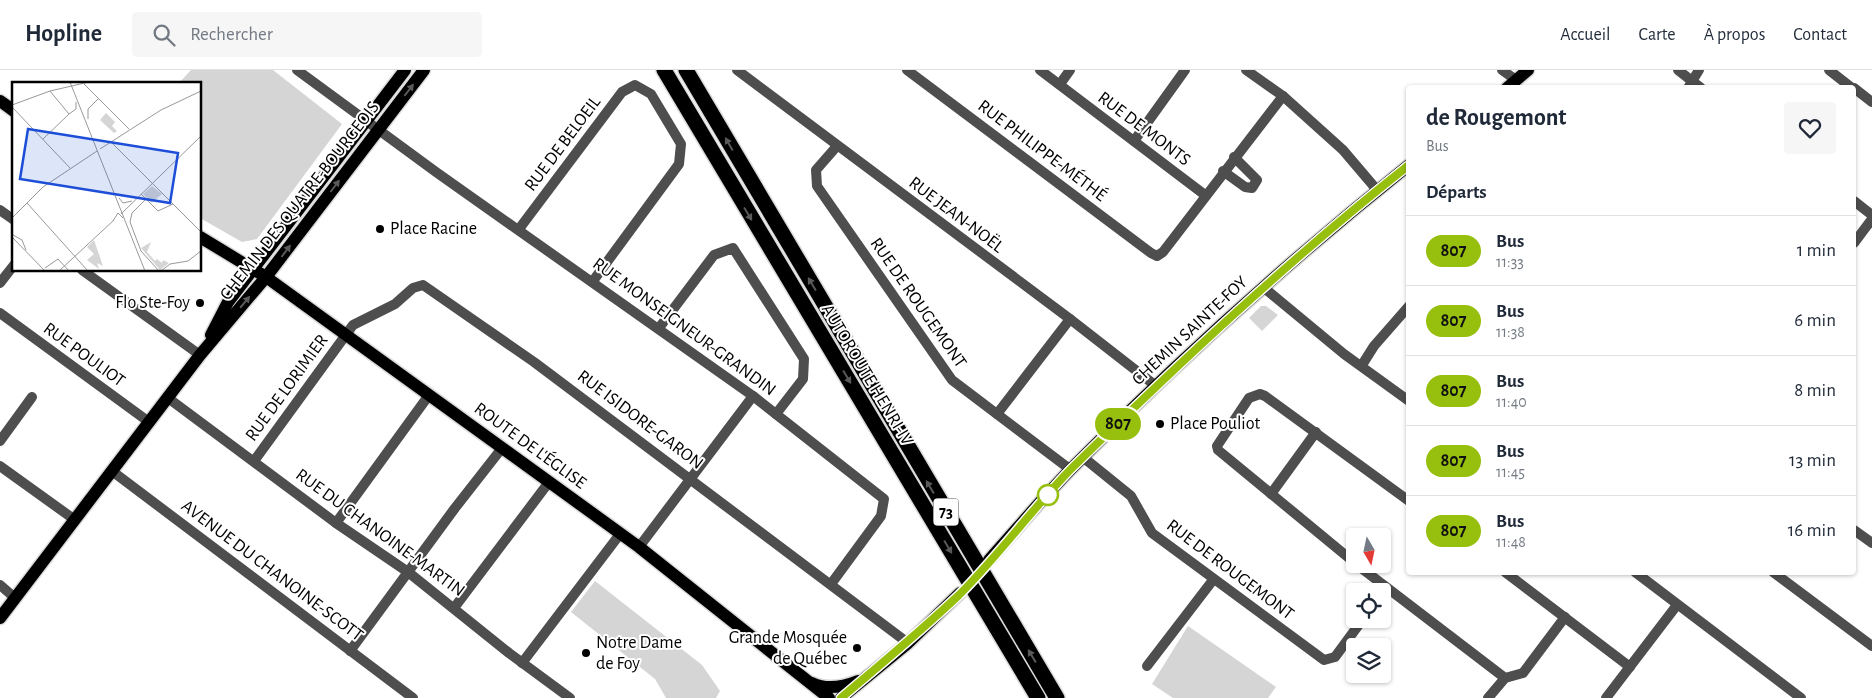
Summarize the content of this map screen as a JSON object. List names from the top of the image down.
{
  "streets": {
    "highway": ["AUTOROUTE HENRI-IV", "73"],
    "main road": ["CHEMIN DES QUATRE-BOURGEOIS", "CHEMIN SAINTE-FOY", "ROUTE DE L'ÉGLISE"],
    "street": [
      "RUE DE MONTS",
      "RUE DE BELOEIL",
      "RUE PHILIPPE-MÉTHÉ",
      "RUE JEAN-NOËL",
      "RUE DE ROUGEMONT",
      "RUE MONSEIGNEUR-GRANDIN",
      "RUE POULIOT",
      "RUE DE LORIMIER",
      "RUE ISIDORE-GARON",
      "RUE DU CHANOINE-MARTIN",
      "AVENUE DU CHANOINE-SCOTT"
    ]
  },
  "crossings": [
    ["RUE DE MONTS", "RUE PHILIPPE-MÉTHÉ"],
    ["RUE DE BELOEIL", "RUE MONSEIGNEUR-GRANDIN"],
    ["CHEMIN DES QUATRE-BOURGEOIS", "RUE MONSEIGNEUR-GRANDIN"],
    ["CHEMIN DES QUATRE-BOURGEOIS", "RUE POULIOT"],
    ["CHEMIN DES QUATRE-BOURGEOIS", "ROUTE DE L'ÉGLISE"],
    ["CHEMIN DES QUATRE-BOURGEOIS", "RUE DU CHANOINE-MARTIN"],
    ["CHEMIN DES QUATRE-BOURGEOIS", "AVENUE DU CHANOINE-SCOTT"],
    ["RUE JEAN-NOËL", "RUE DE ROUGEMONT"],
    ["RUE JEAN-NOËL", "CHEMIN SAINTE-FOY"],
    ["RUE DE ROUGEMONT", "CHEMIN SAINTE-FOY"],
    ["RUE MONSEIGNEUR-GRANDIN", "RUE ISIDORE-GARON"],
    ["RUE DE LORIMIER", "RUE ISIDORE-GARON"],
    ["RUE DE LORIMIER", "ROUTE DE L'ÉGLISE"],
    ["RUE DE LORIMIER", "RUE DU CHANOINE-MARTIN"],
    ["RUE ISIDORE-GARON", "ROUTE DE L'ÉGLISE"]
  ],
  "places": [
    "Place Racine",
    "Flo Ste-Foy",
    "Place Pouliot",
    "Grande Mosquée de Québec",
    "Notre Dame de Foy"
  ],
  "lines": ["bus line 807"],
  "north": "bottom",
  "page": {
    "header": "Hopline",
    "search": "Rechercher",
    "nav": [
      "Accueil",
      "Carte",
      "À propos",
      "Contact"
    ],
    "on_map": "807",
    "heading": [
      ["de Rougemont", "Bus"],
      "Départs"
    ],
    "list": [
      {
        "mark": "807",
        "name": "Bus",
        "note": "11:33",
        "value": "1 min"
      },
      {
        "mark": "807",
        "name": "Bus",
        "note": "11:38",
        "value": "6 min"
      },
      {
        "mark": "807",
        "name": "Bus",
        "note": "11:40",
        "value": "8 min"
      },
      {
        "mark": "807",
        "name": "Bus",
        "note": "11:45",
        "value": "13 min"
      },
      {
        "mark": "807",
        "name": "Bus",
        "note": "11:48",
        "value": "16 min"
      }
    ]
  }
}
